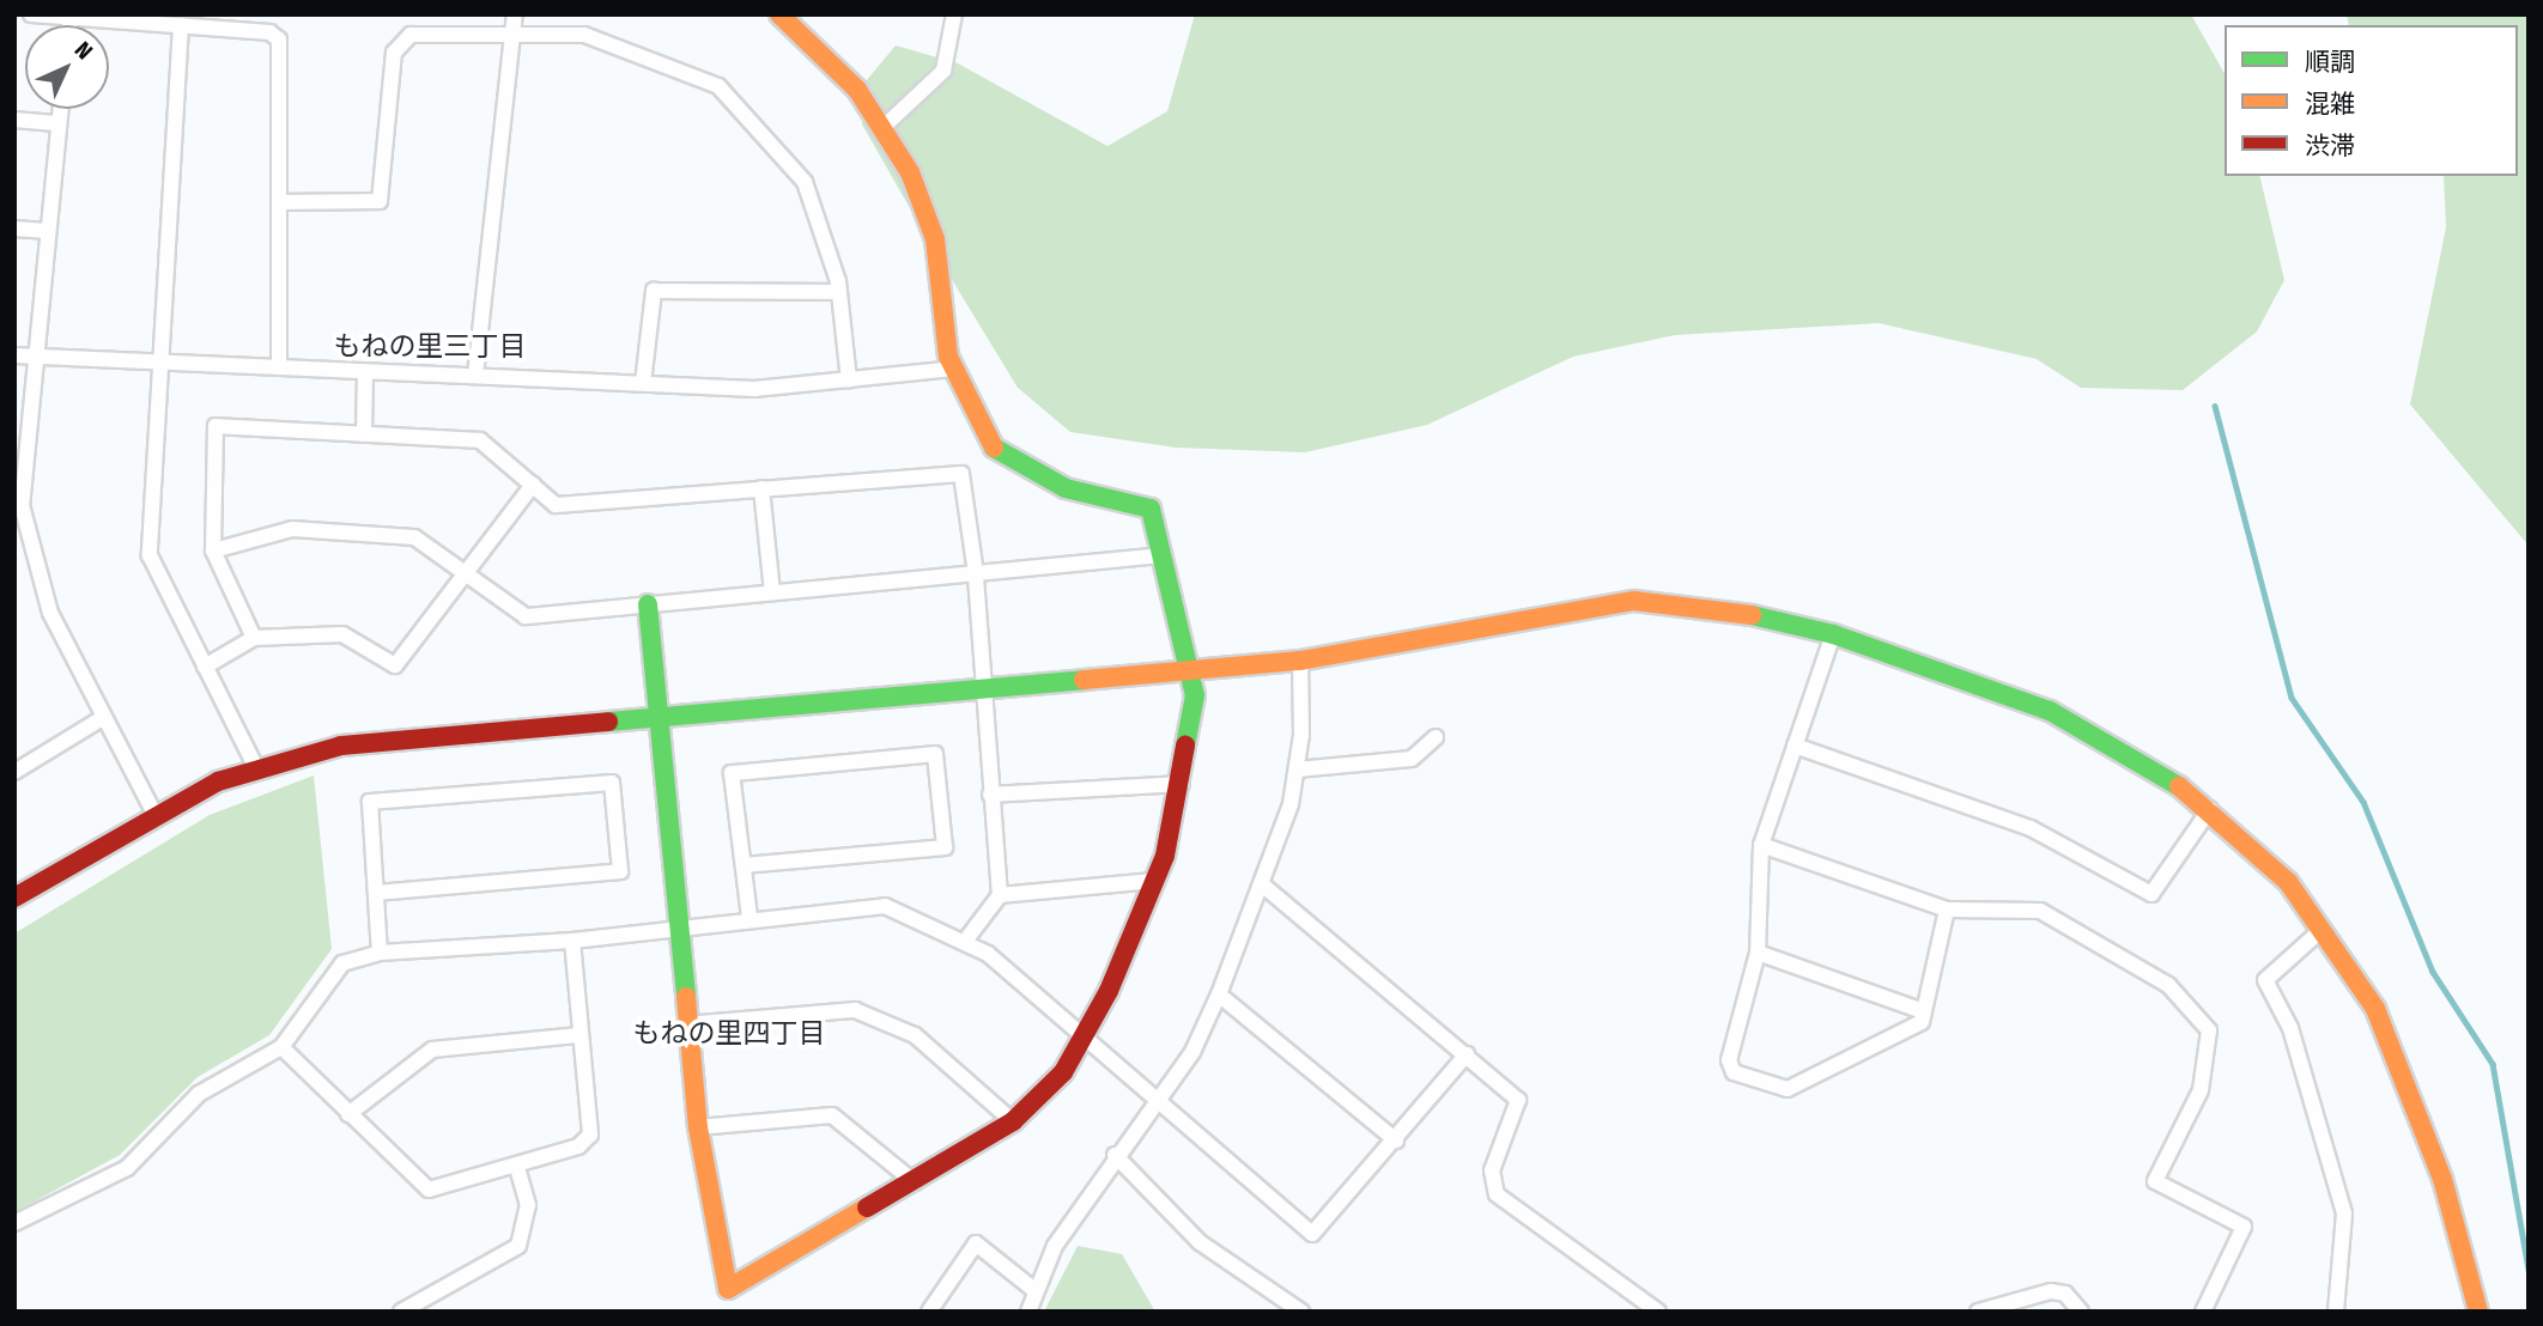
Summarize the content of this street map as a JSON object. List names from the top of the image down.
{
  "districts": ["もねの里三丁目", "もねの里四丁目"],
  "legend": ["順調", "混雑", "渋滞"],
  "north": "top right"
}
